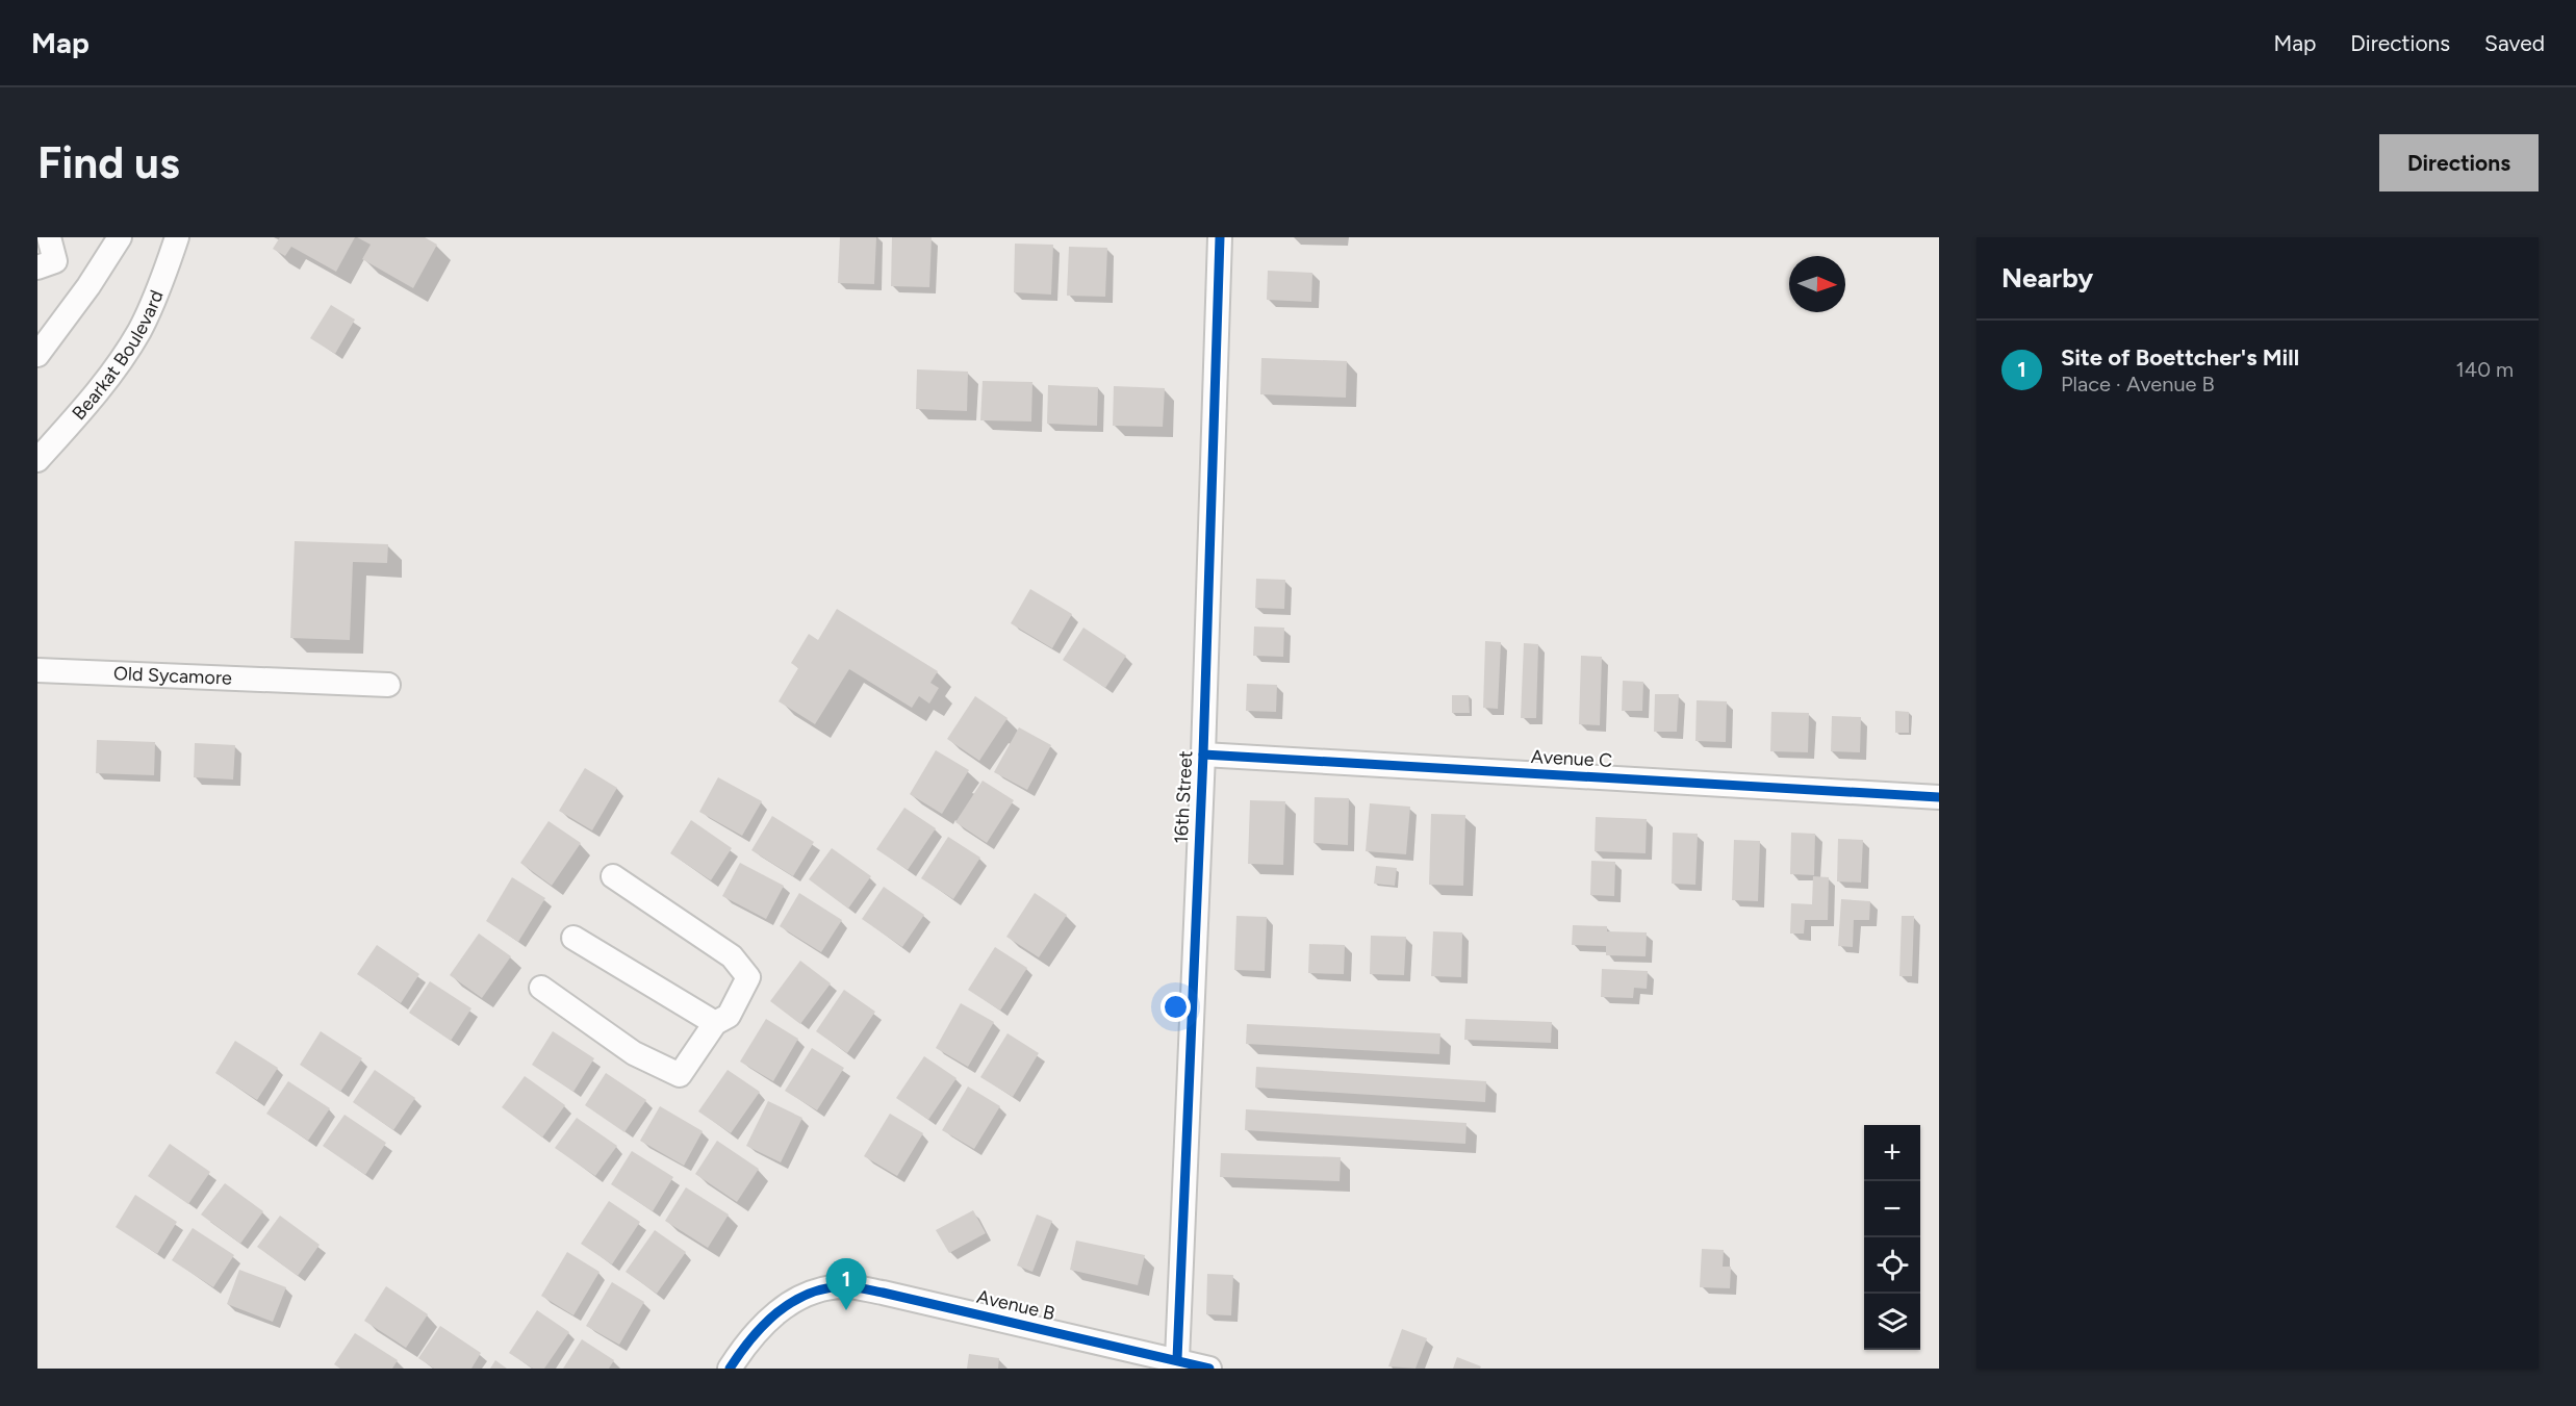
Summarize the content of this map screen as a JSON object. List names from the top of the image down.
{
  "streets": {
    "street": [
      "Bearkat Boulevard",
      "Old Sycamore",
      "Avenue C",
      "16th Street",
      "Avenue B"
    ]
  },
  "crossings": [
    ["Avenue C", "16th Street"],
    ["16th Street", "Avenue B"]
  ],
  "north": "right",
  "page": {
    "header": "Map",
    "nav": ["Map", "Directions", "Saved"],
    "buttons": "Directions",
    "title": "Find us",
    "heading": "Nearby",
    "list": [
      {
        "mark": "1",
        "name": "Site of Boettcher's Mill",
        "note": "Place · Avenue B",
        "value": "140 m"
      }
    ],
    "map_buttons": ["+", "−"],
    "pins": "1"
  }
}
